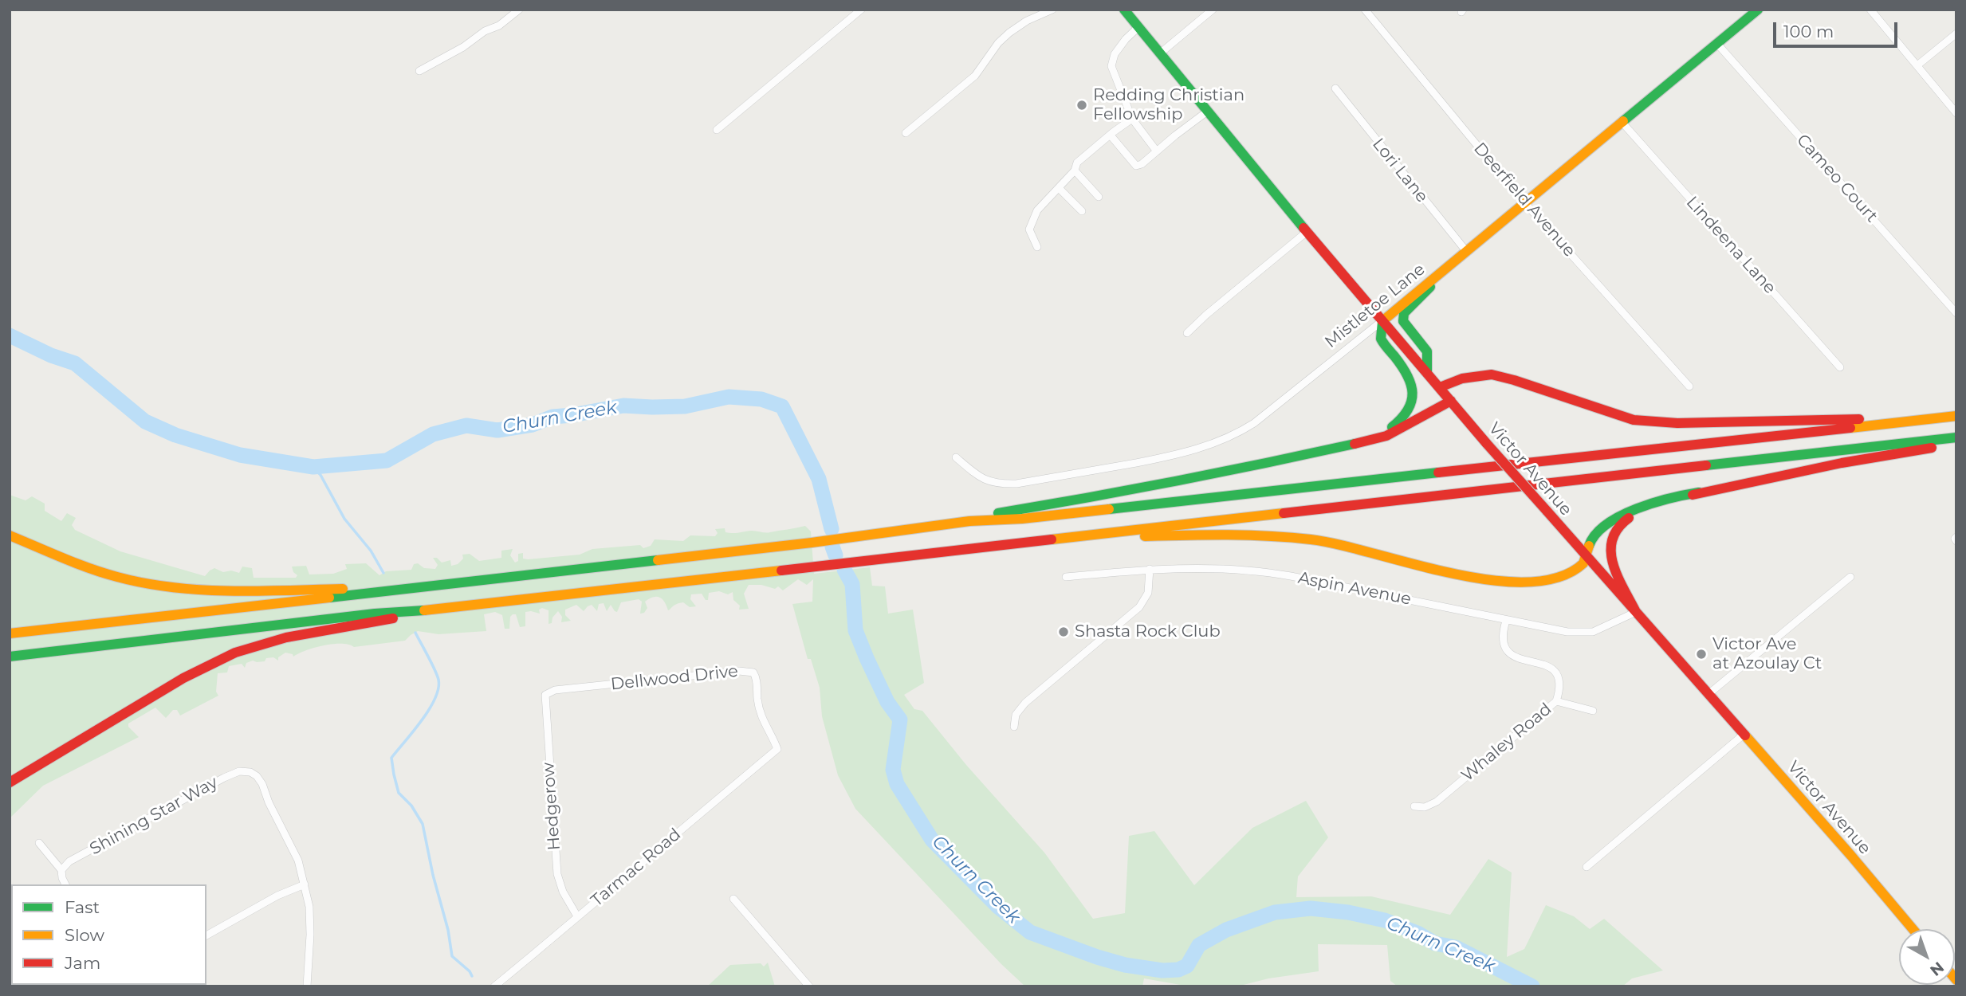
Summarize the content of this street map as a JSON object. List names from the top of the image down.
{
  "streets": {
    "main road": ["Mistletoe Lane", "Victor Avenue"],
    "street": [
      "Lori Lane",
      "Cameo Court",
      "Deerfield Avenue",
      "Lindeena Lane",
      "Aspin Avenue",
      "Dellwood Drive",
      "Whaley Road",
      "Hedgerow",
      "Shining Star Way",
      "Tarmac Road"
    ]
  },
  "crossings": [
    ["Lori Lane", "Mistletoe Lane"],
    ["Cameo Court", "Mistletoe Lane"],
    ["Deerfield Avenue", "Mistletoe Lane"],
    ["Lindeena Lane", "Mistletoe Lane"],
    ["Mistletoe Lane", "Victor Avenue"],
    ["Victor Avenue", "Aspin Avenue"],
    ["Aspin Avenue", "Whaley Road"],
    ["Dellwood Drive", "Hedgerow"],
    ["Dellwood Drive", "Tarmac Road"],
    ["Hedgerow", "Tarmac Road"]
  ],
  "water": ["Churn Creek"],
  "places": ["Redding Christian Fellowship", "Shasta Rock Club", "Victor Ave at Azoulay Ct"],
  "legend": ["Fast", "Slow", "Jam"],
  "scale_bar": "100 m",
  "north": "bottom right"
}
